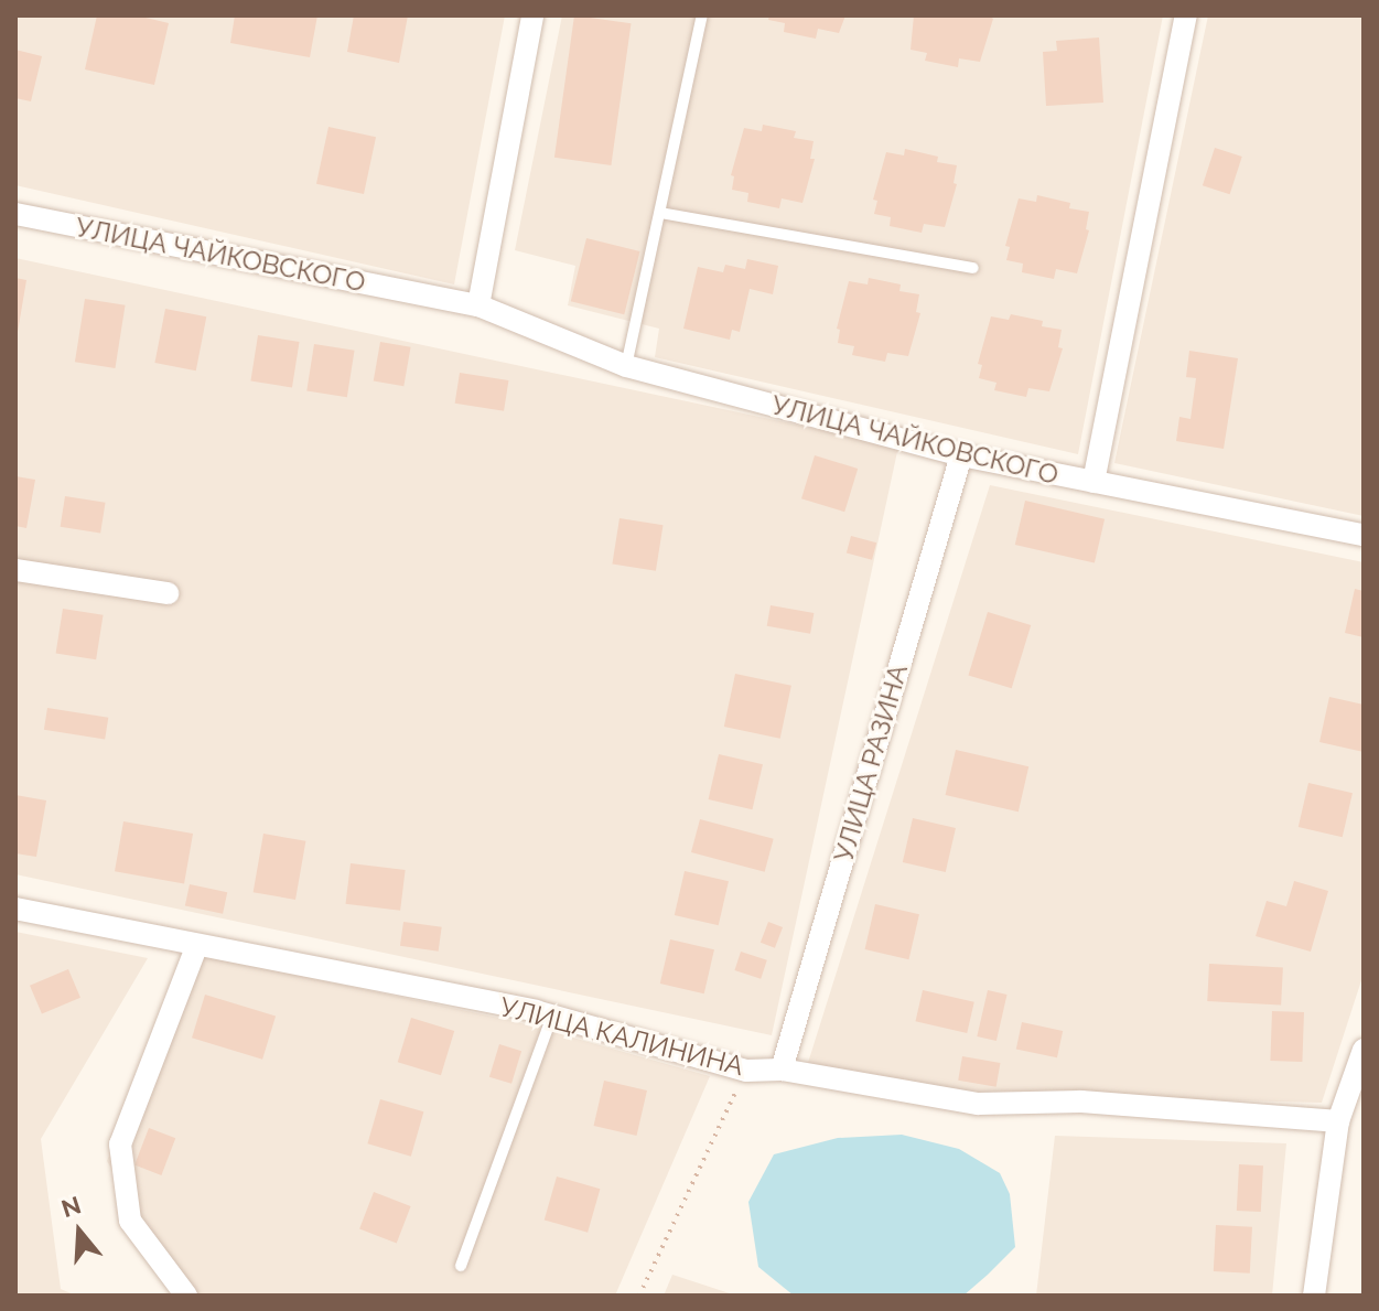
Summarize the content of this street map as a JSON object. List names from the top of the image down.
{
  "streets": {
    "street": ["УЛИЦА ЧАЙКОВСКОГО", "УЛИЦА РАЗИНА", "УЛИЦА КАЛИНИНА"]
  },
  "crossings": [
    ["УЛИЦА ЧАЙКОВСКОГО", "УЛИЦА РАЗИНА"],
    ["УЛИЦА РАЗИНА", "УЛИЦА КАЛИНИНА"]
  ],
  "north": "top"
}
